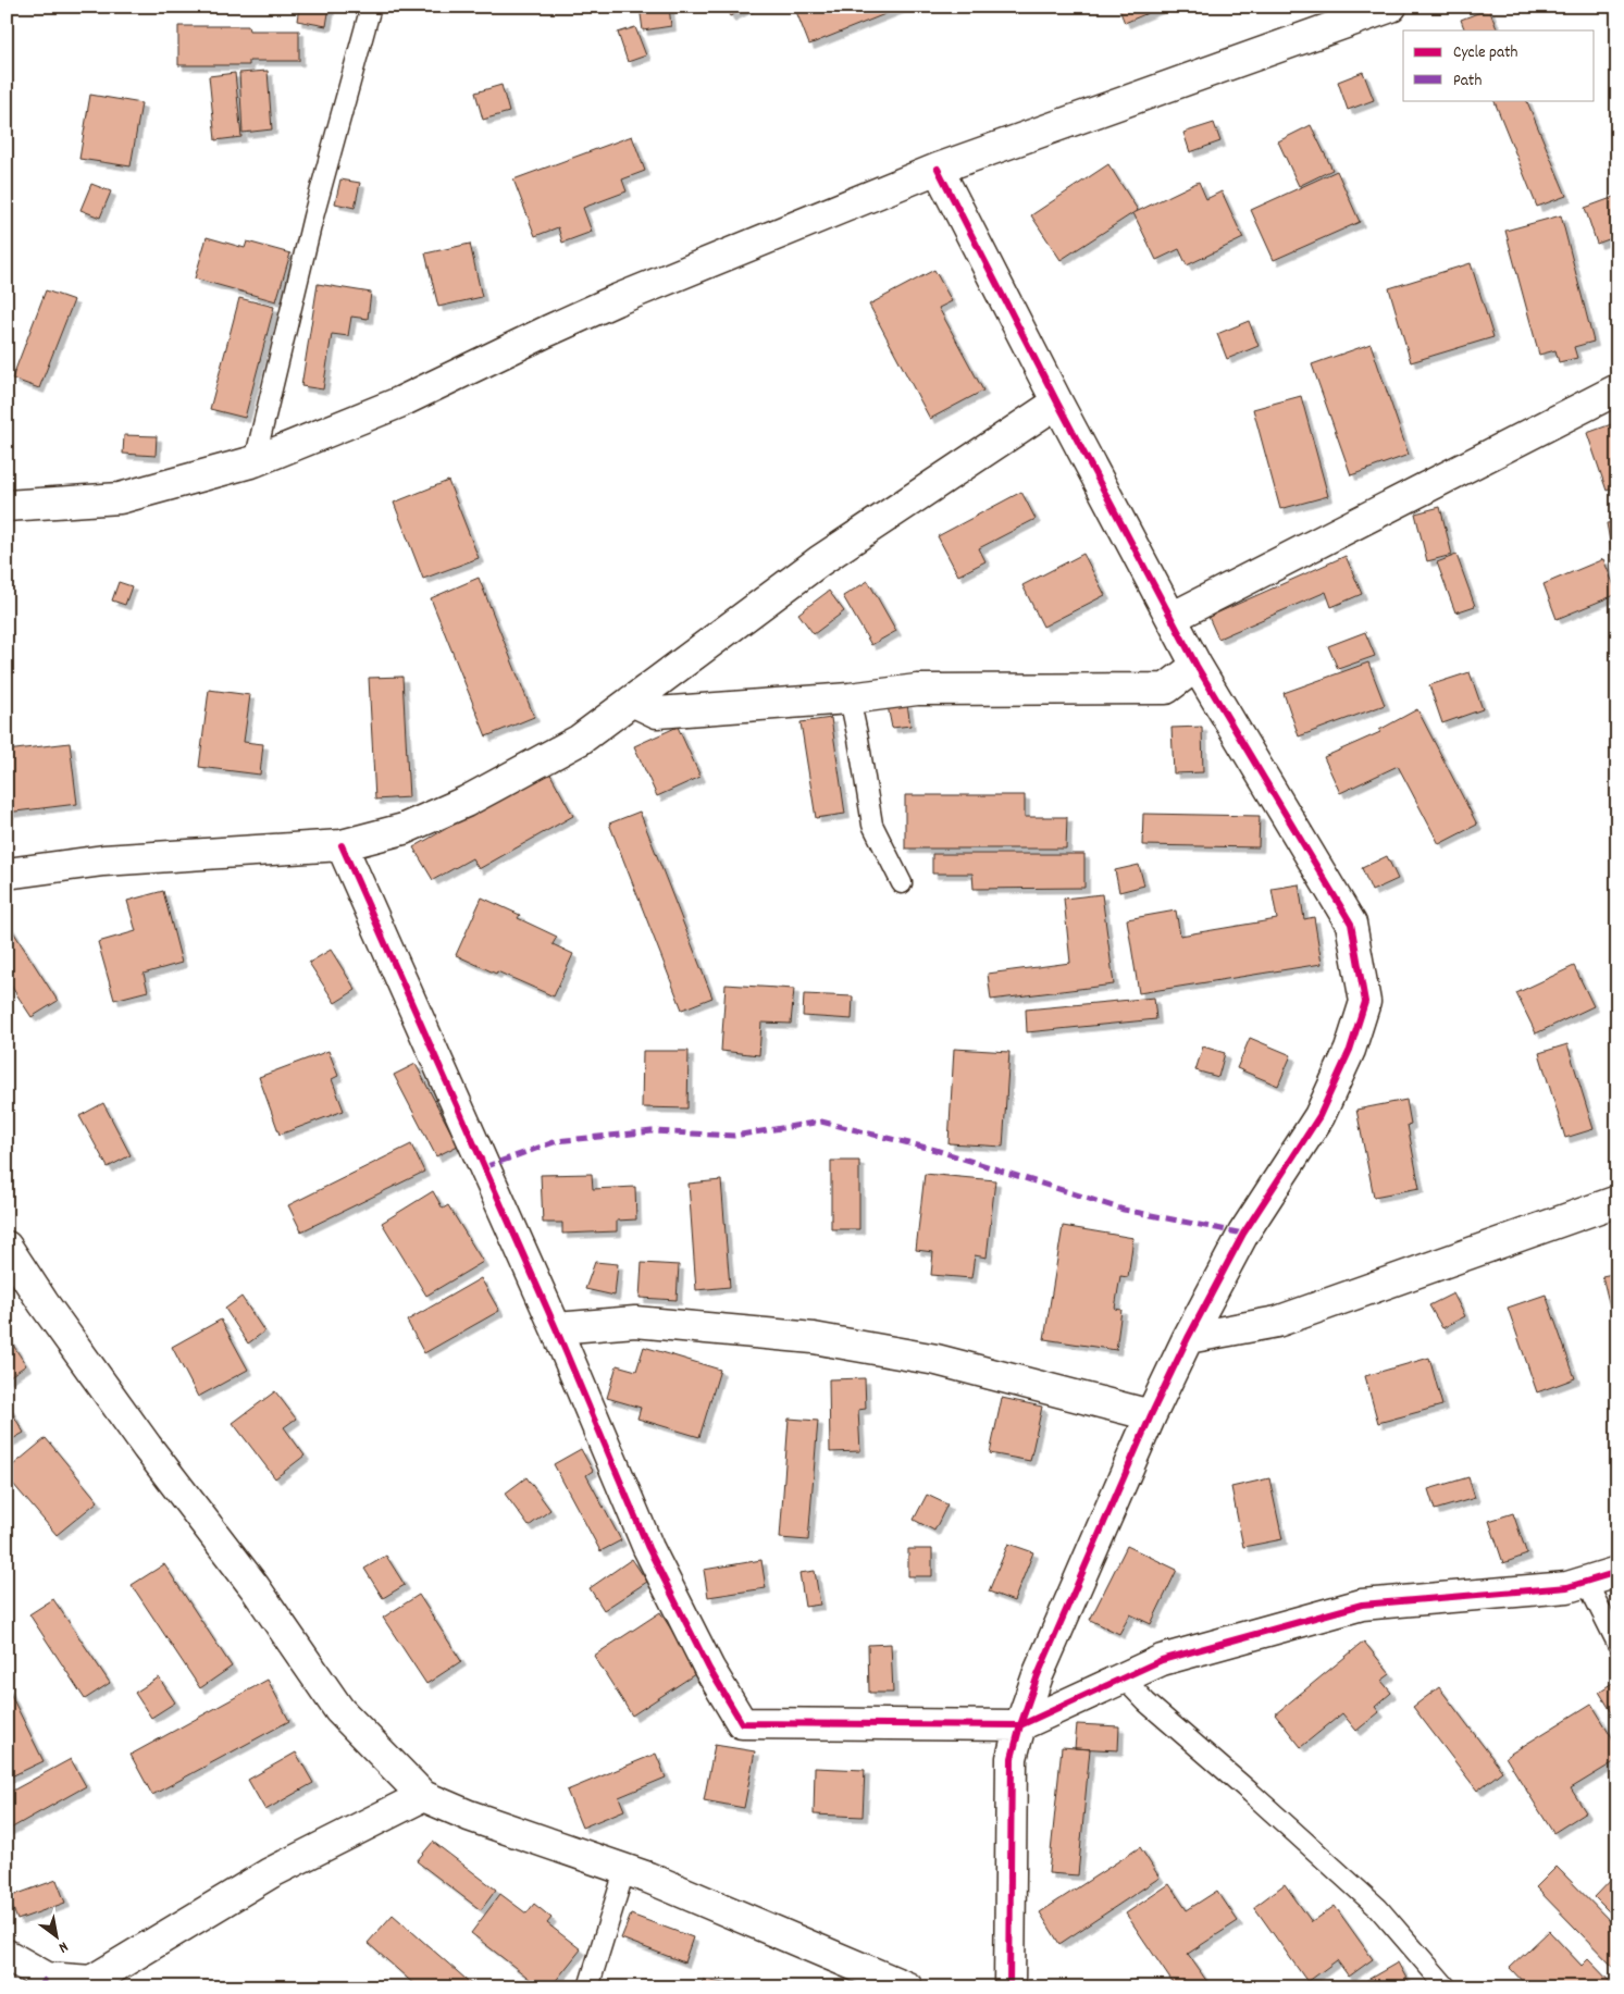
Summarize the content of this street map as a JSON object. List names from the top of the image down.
{
  "legend": ["Cycle path", "Path"],
  "north": "bottom right"
}
